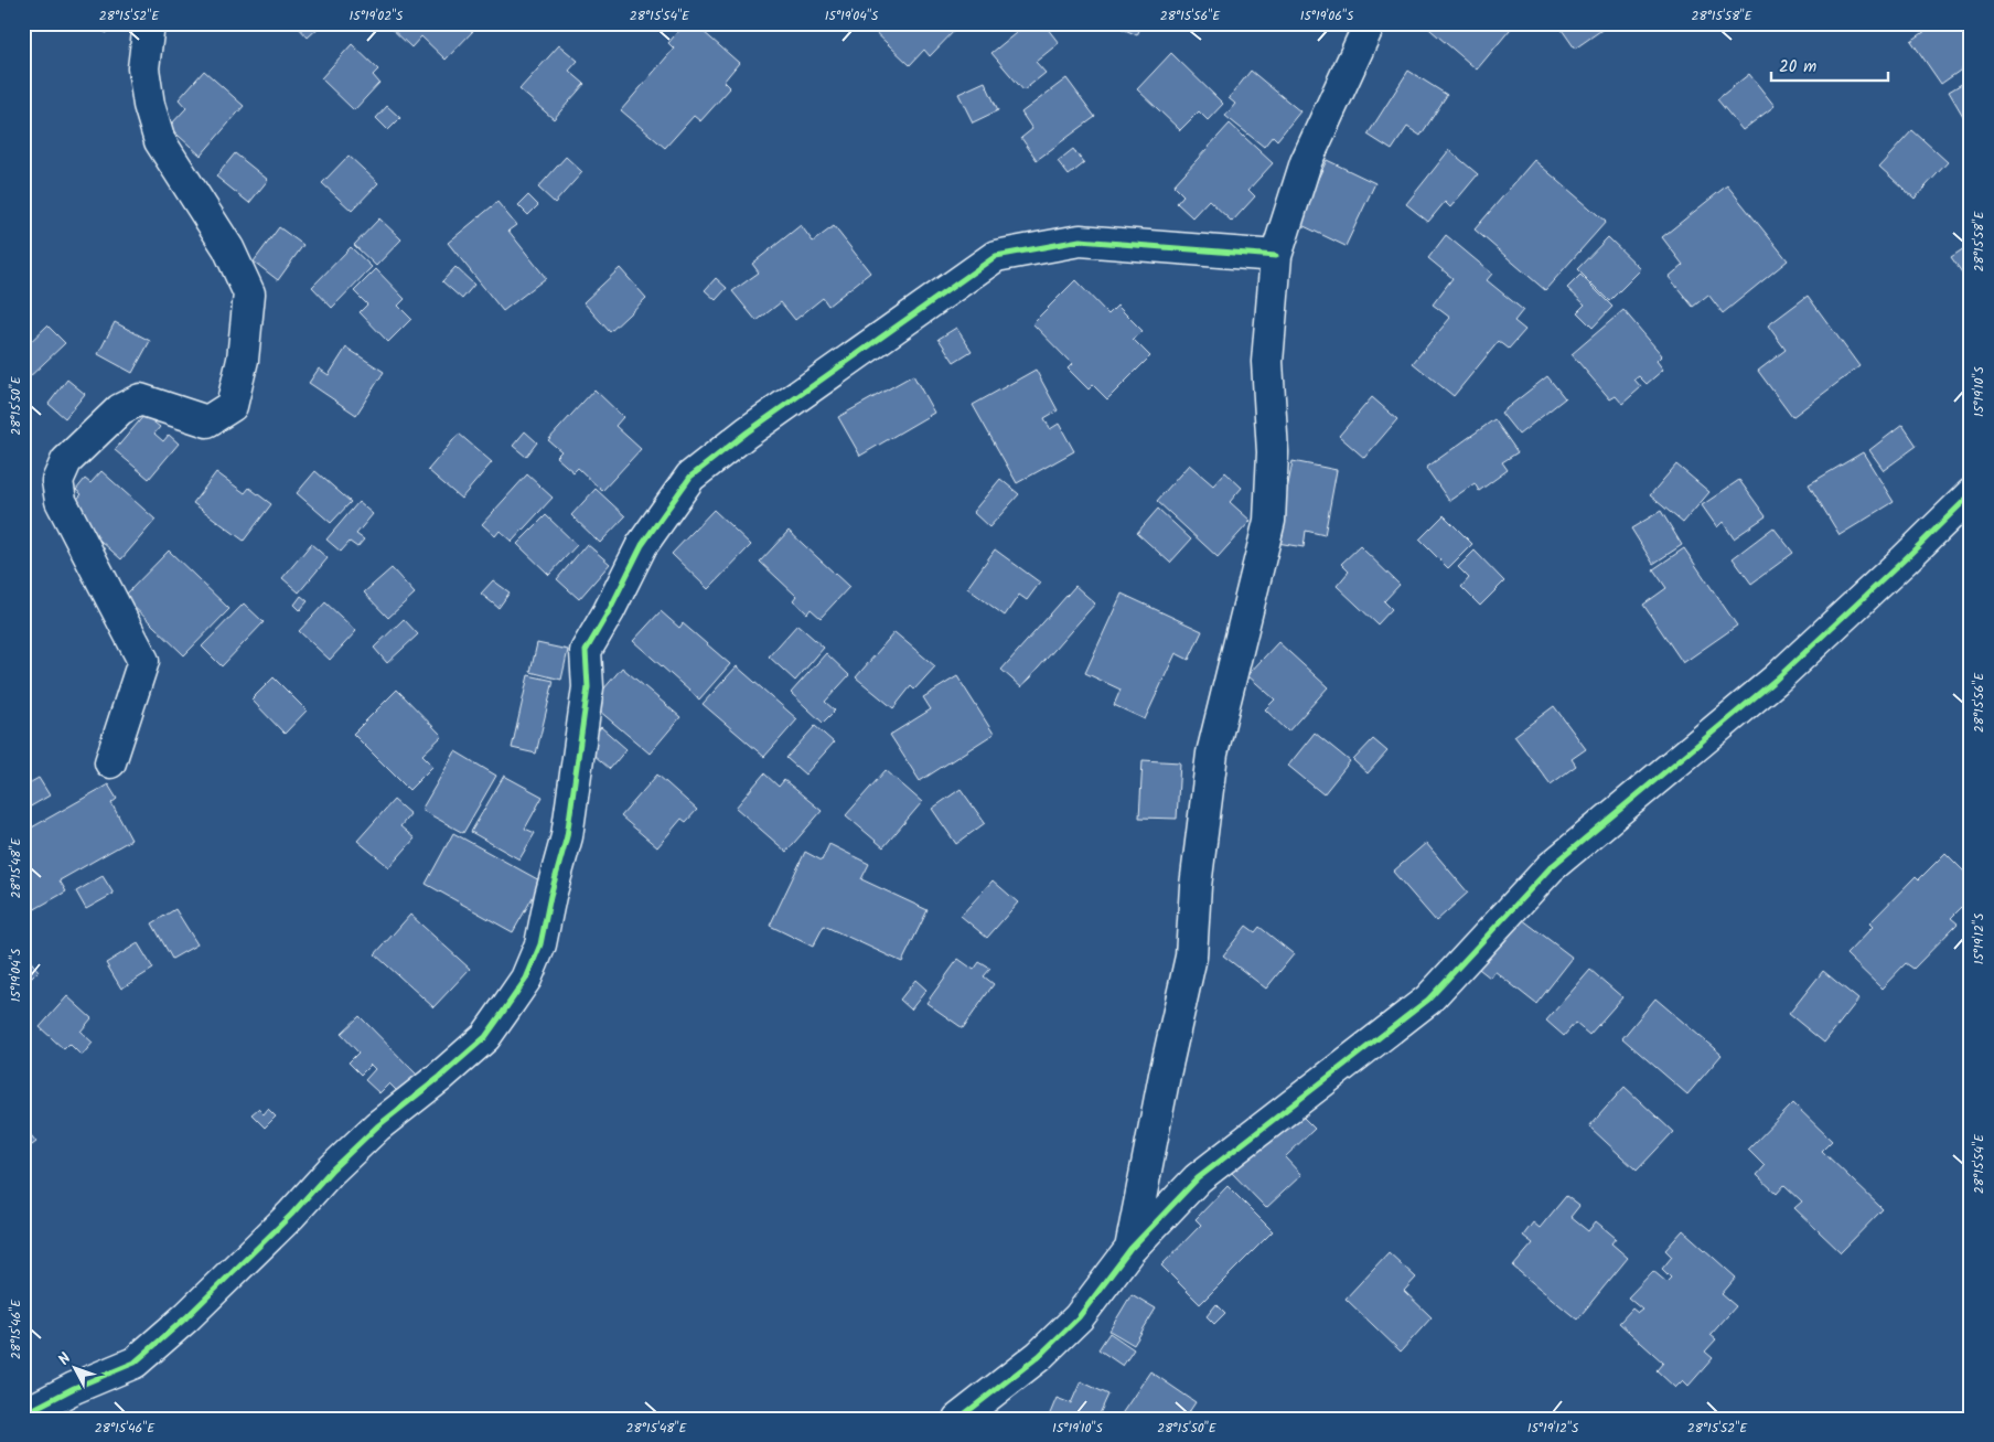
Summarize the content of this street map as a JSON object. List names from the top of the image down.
{
  "scale_bar": "20 m",
  "north": "top left",
  "coordinates": [
    "28°15'52\"E",
    "15°19'02\"S",
    "28°15'54\"E",
    "15°19'04\"S",
    "28°15'56\"E",
    "15°19'06\"S",
    "28°15'58\"E",
    "15°19'10\"S",
    "28°15'50\"E",
    "28°15'48\"E",
    "15°19'12\"S",
    "28°15'46\"E"
  ]
}
